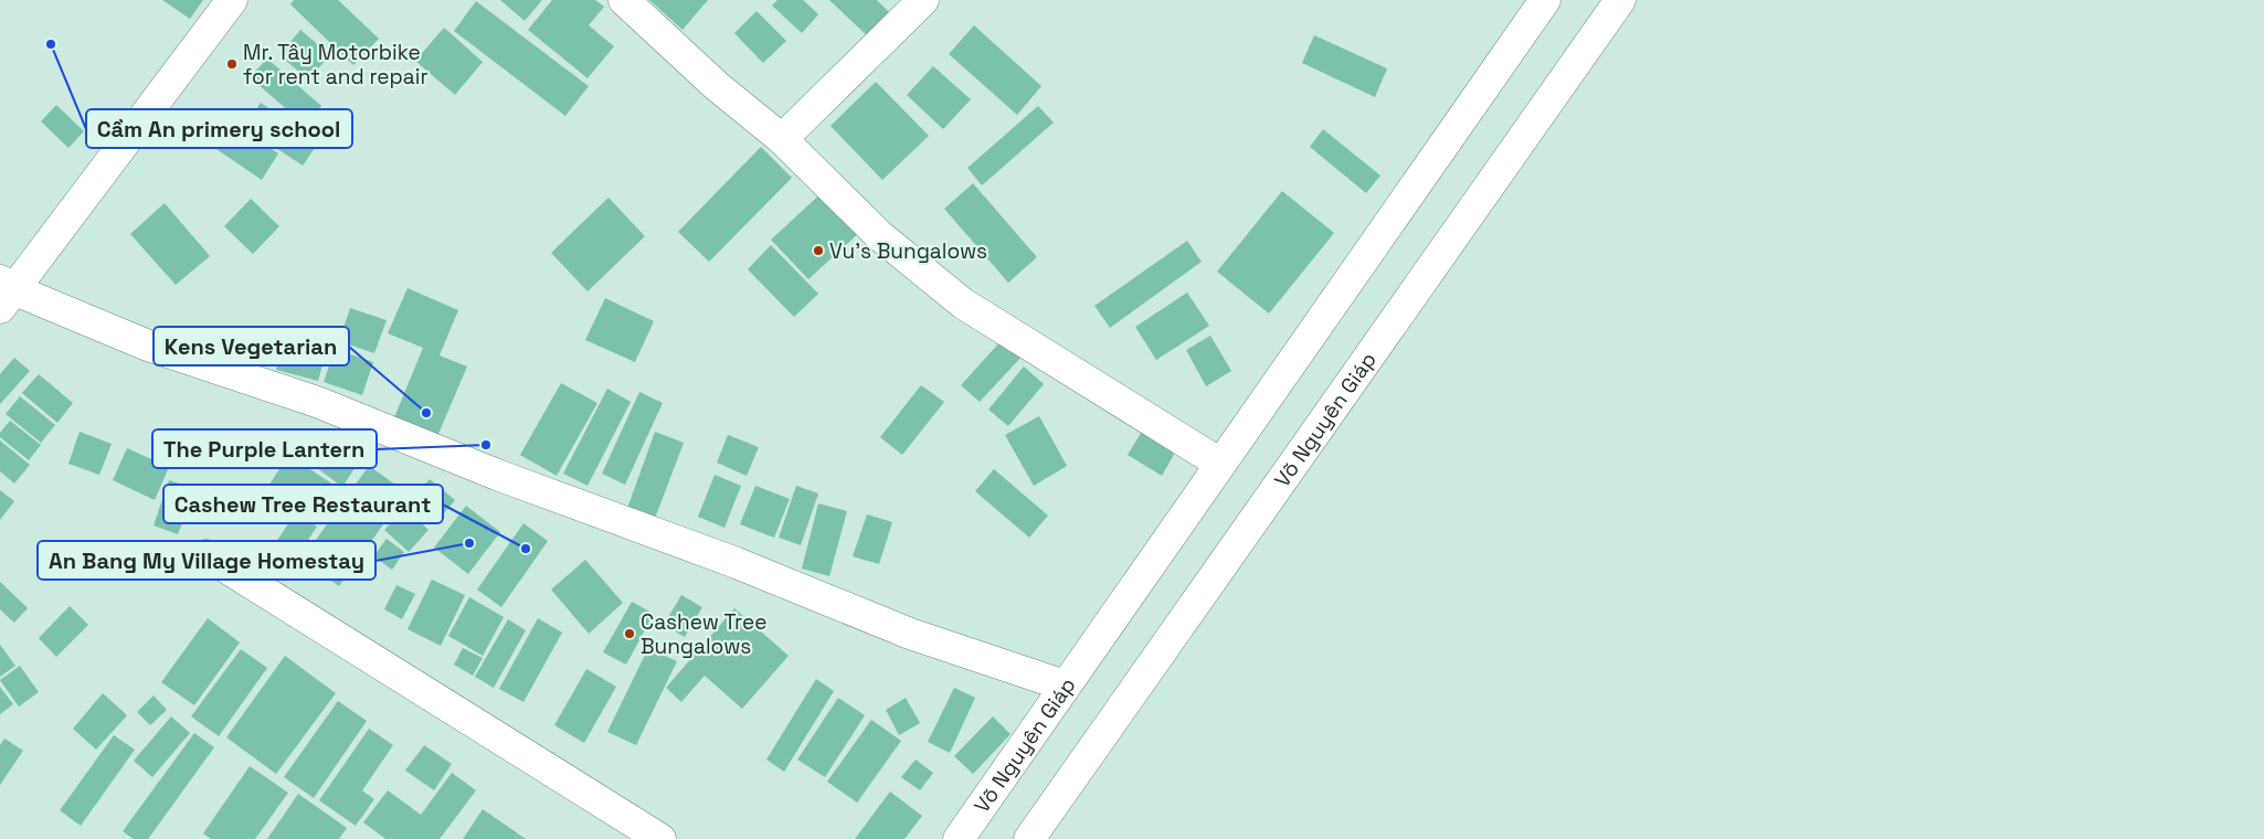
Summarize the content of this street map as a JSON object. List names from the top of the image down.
{
  "streets": {
    "street": ["Võ Nguyên Giáp"]
  },
  "places": [
    "Cầm An primery school",
    "Mr. Tây Motorbike for rent and repair",
    "Vu's Bungalows",
    "Kens Vegetarian",
    "The Purple Lantern",
    "An Bang My Village Homestay",
    "Cashew Tree Restaurant",
    "Cashew Tree Bungalows"
  ]
}
